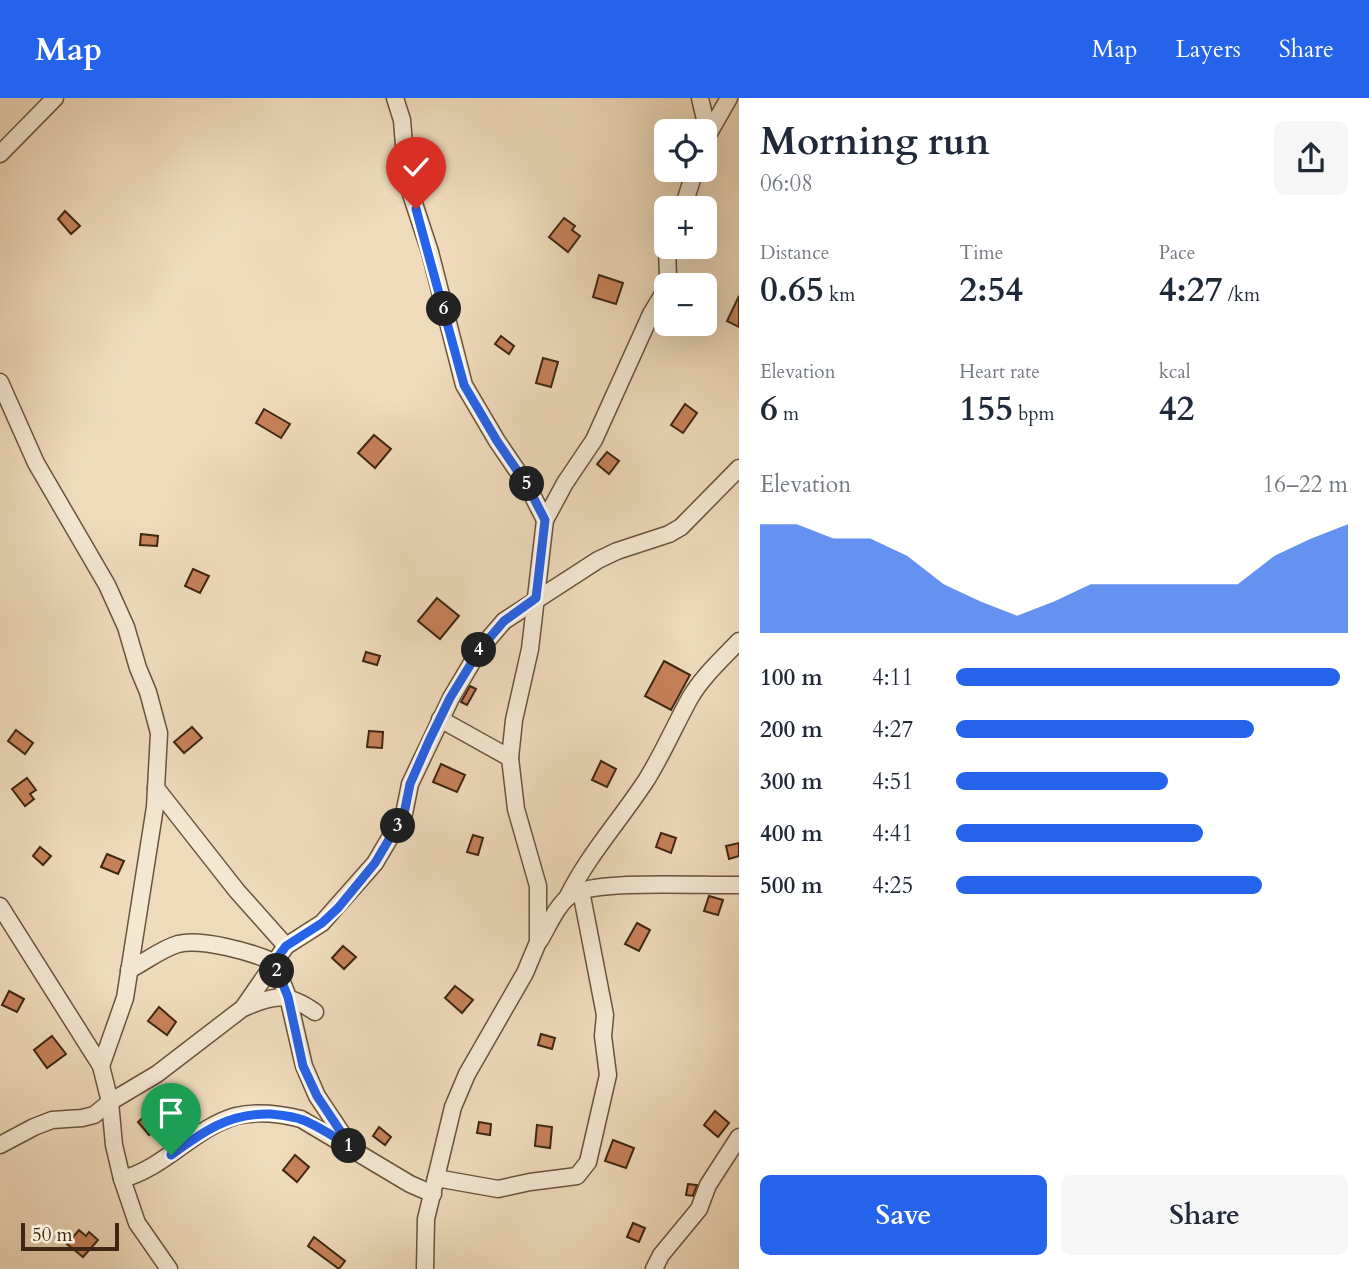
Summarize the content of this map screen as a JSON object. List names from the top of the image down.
{
  "scale_bar": "50 m",
  "page": {
    "header": "Map",
    "nav": ["Map", "Layers", "Share"],
    "heading": ["Morning run", "06:08"],
    "map_buttons": ["+", "−"],
    "stats": [
      ["Distance", "0.65 km"],
      ["Time", "2:54"],
      ["Pace", "4:27 /km"],
      ["Elevation", "6 m"],
      ["Heart rate", "155 bpm"],
      ["kcal", "42"]
    ],
    "pins": [
      "6",
      "5",
      "4",
      "3",
      "2",
      "1"
    ],
    "chart": ["Elevation", "16–22 m"],
    "list": [
      {
        "name": "100 m",
        "note": "4:11"
      },
      {
        "name": "200 m",
        "note": "4:27"
      },
      {
        "name": "300 m",
        "note": "4:51"
      },
      {
        "name": "400 m",
        "note": "4:41"
      },
      {
        "name": "500 m",
        "note": "4:25"
      }
    ],
    "buttons": ["Save", "Share"],
    "scale": "50 m"
  }
}
